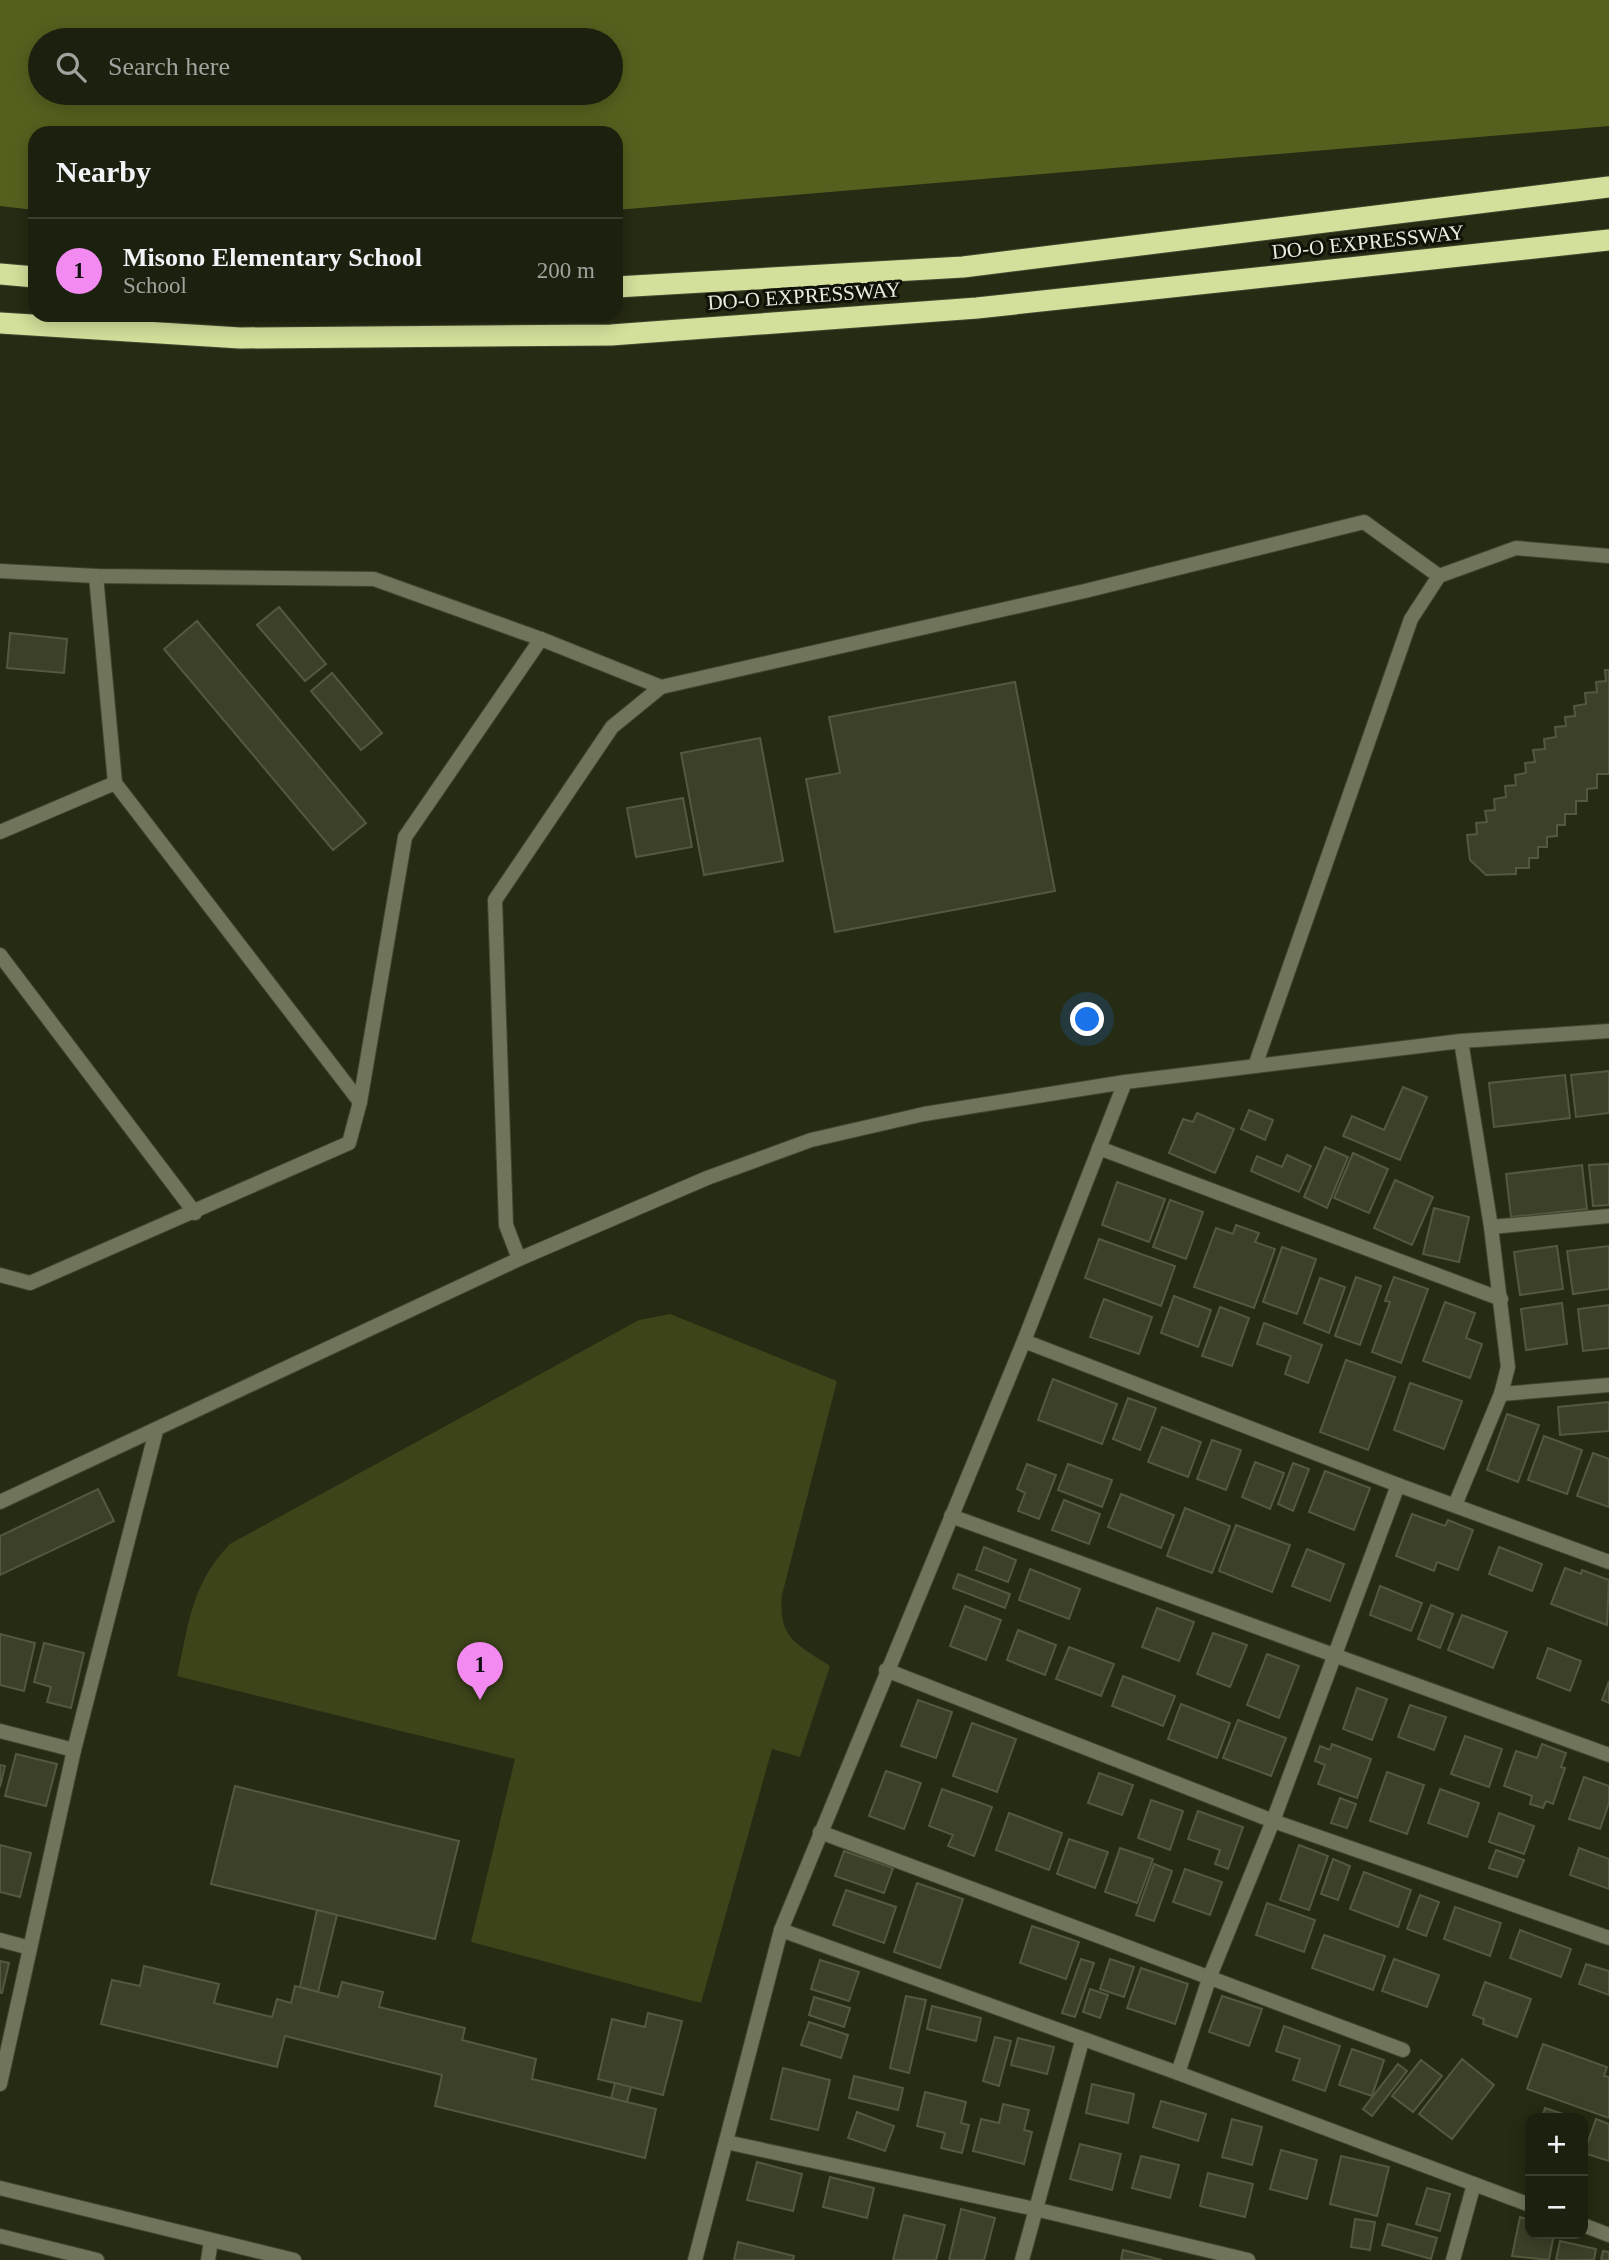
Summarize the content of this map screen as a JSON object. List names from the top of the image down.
{
  "streets": {
    "highway": ["DO-O EXPRESSWAY"]
  },
  "page": {
    "search": "Search here",
    "heading": "Nearby",
    "list": [
      {
        "mark": "1",
        "name": "Misono Elementary School",
        "note": "School",
        "value": "200 m"
      }
    ],
    "pins": "1",
    "map_buttons": ["+", "−"]
  }
}
